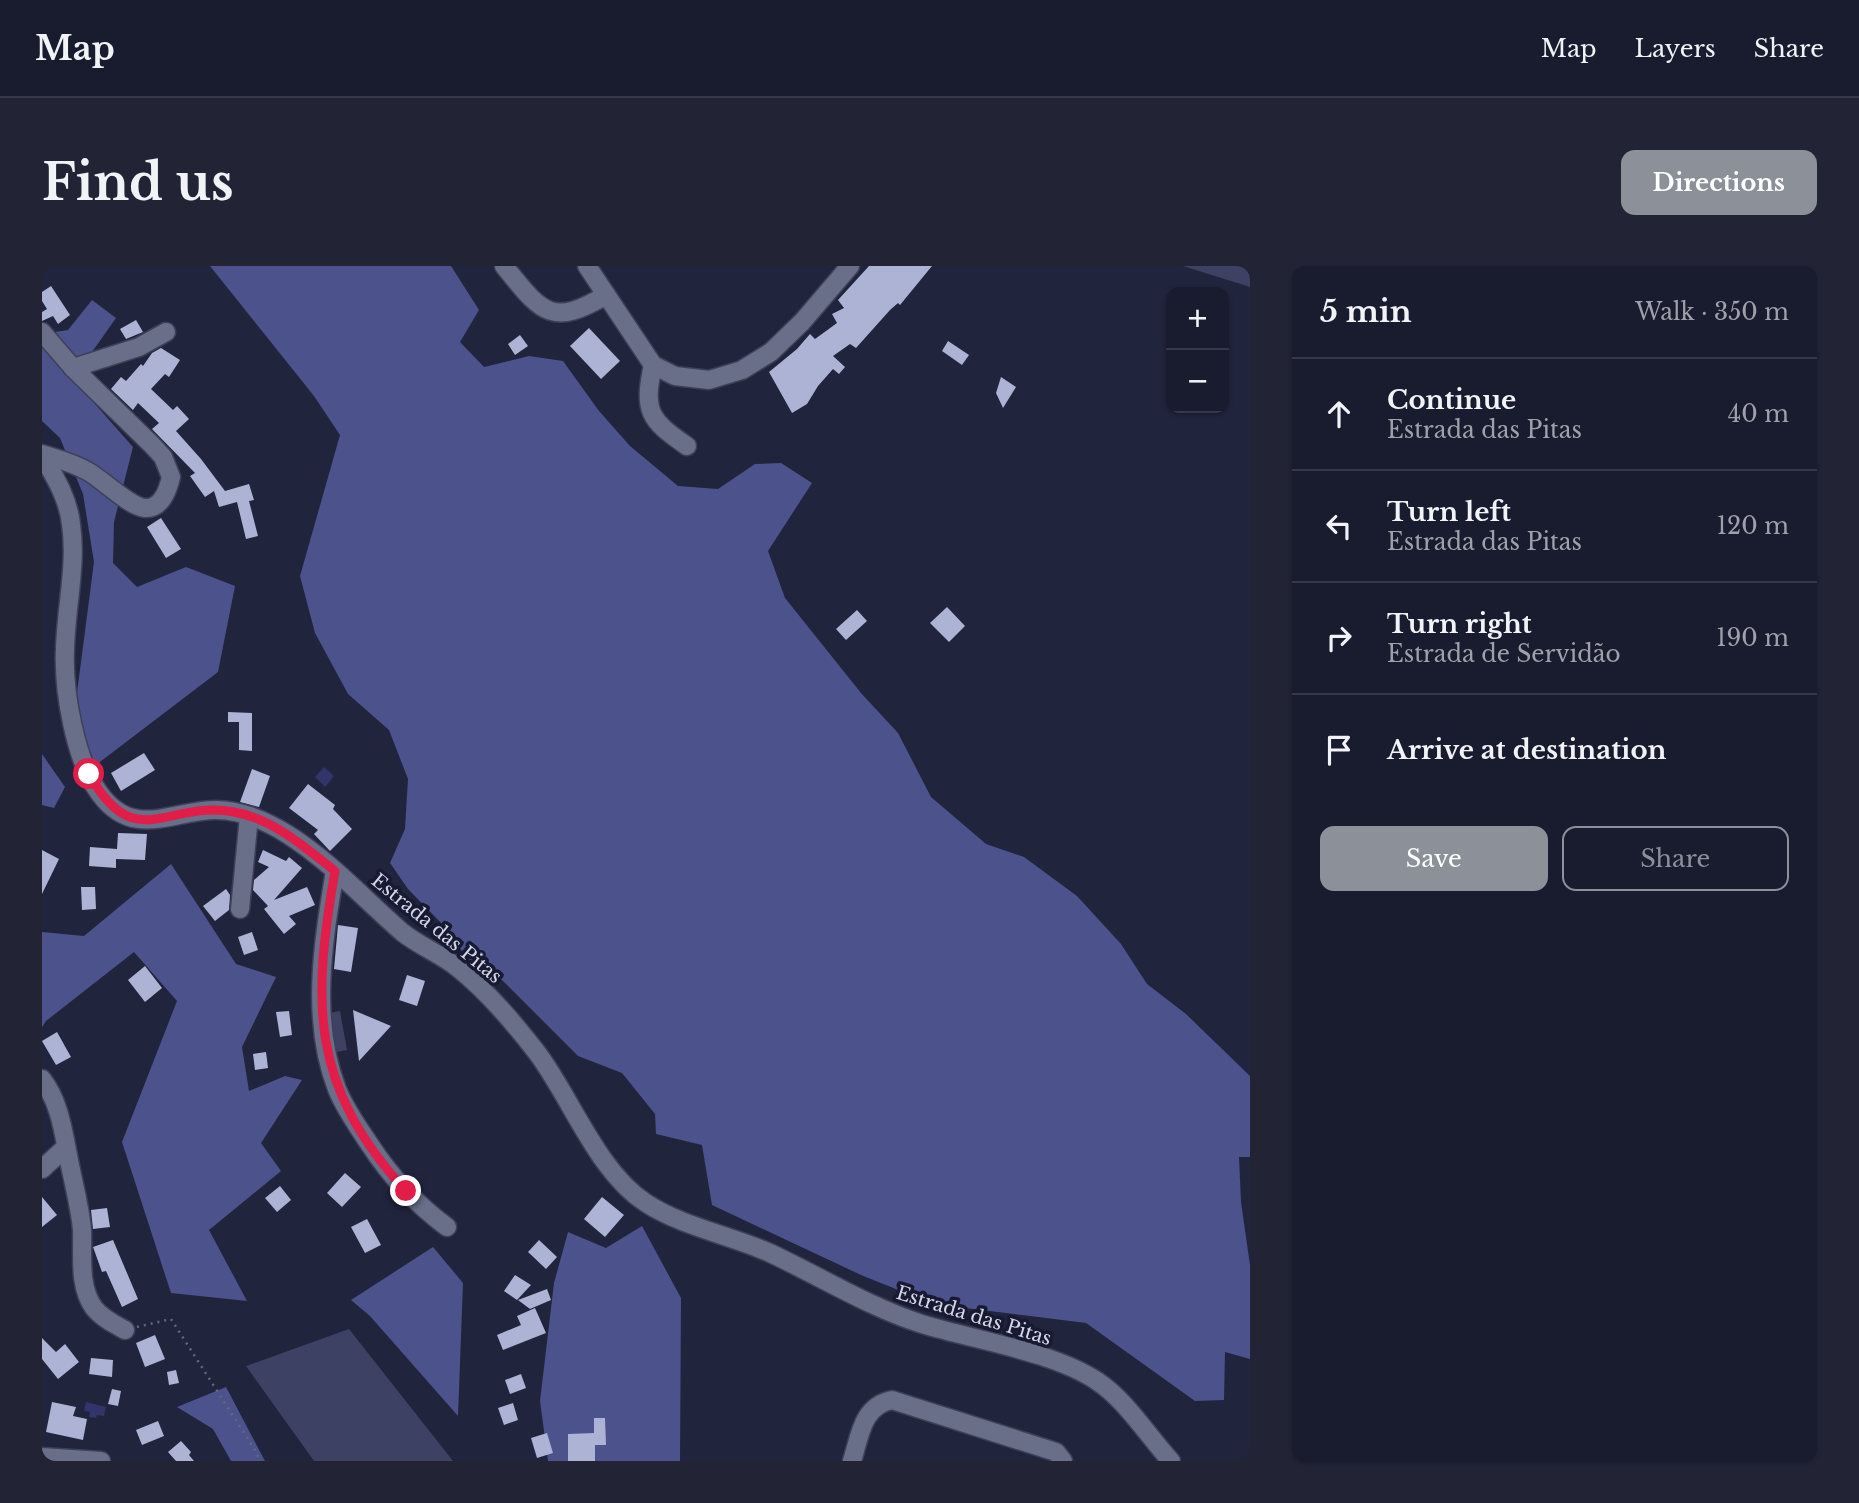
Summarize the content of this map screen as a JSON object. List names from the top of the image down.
{
  "streets": {
    "street": ["Estrada das Pitas"]
  },
  "page": {
    "header": "Map",
    "nav": ["Map", "Layers", "Share"],
    "buttons": [
      "Directions",
      ["Save", "Share"]
    ],
    "title": "Find us",
    "heading": ["5 min", "Walk · 350 m"],
    "map_buttons": ["+", "−"],
    "list": [
      ["Continue", "Estrada das Pitas", "40 m"],
      ["Turn left", "Estrada das Pitas", "120 m"],
      ["Turn right", "Estrada de Servidão", "190 m"],
      "Arrive at destination"
    ]
  }
}
